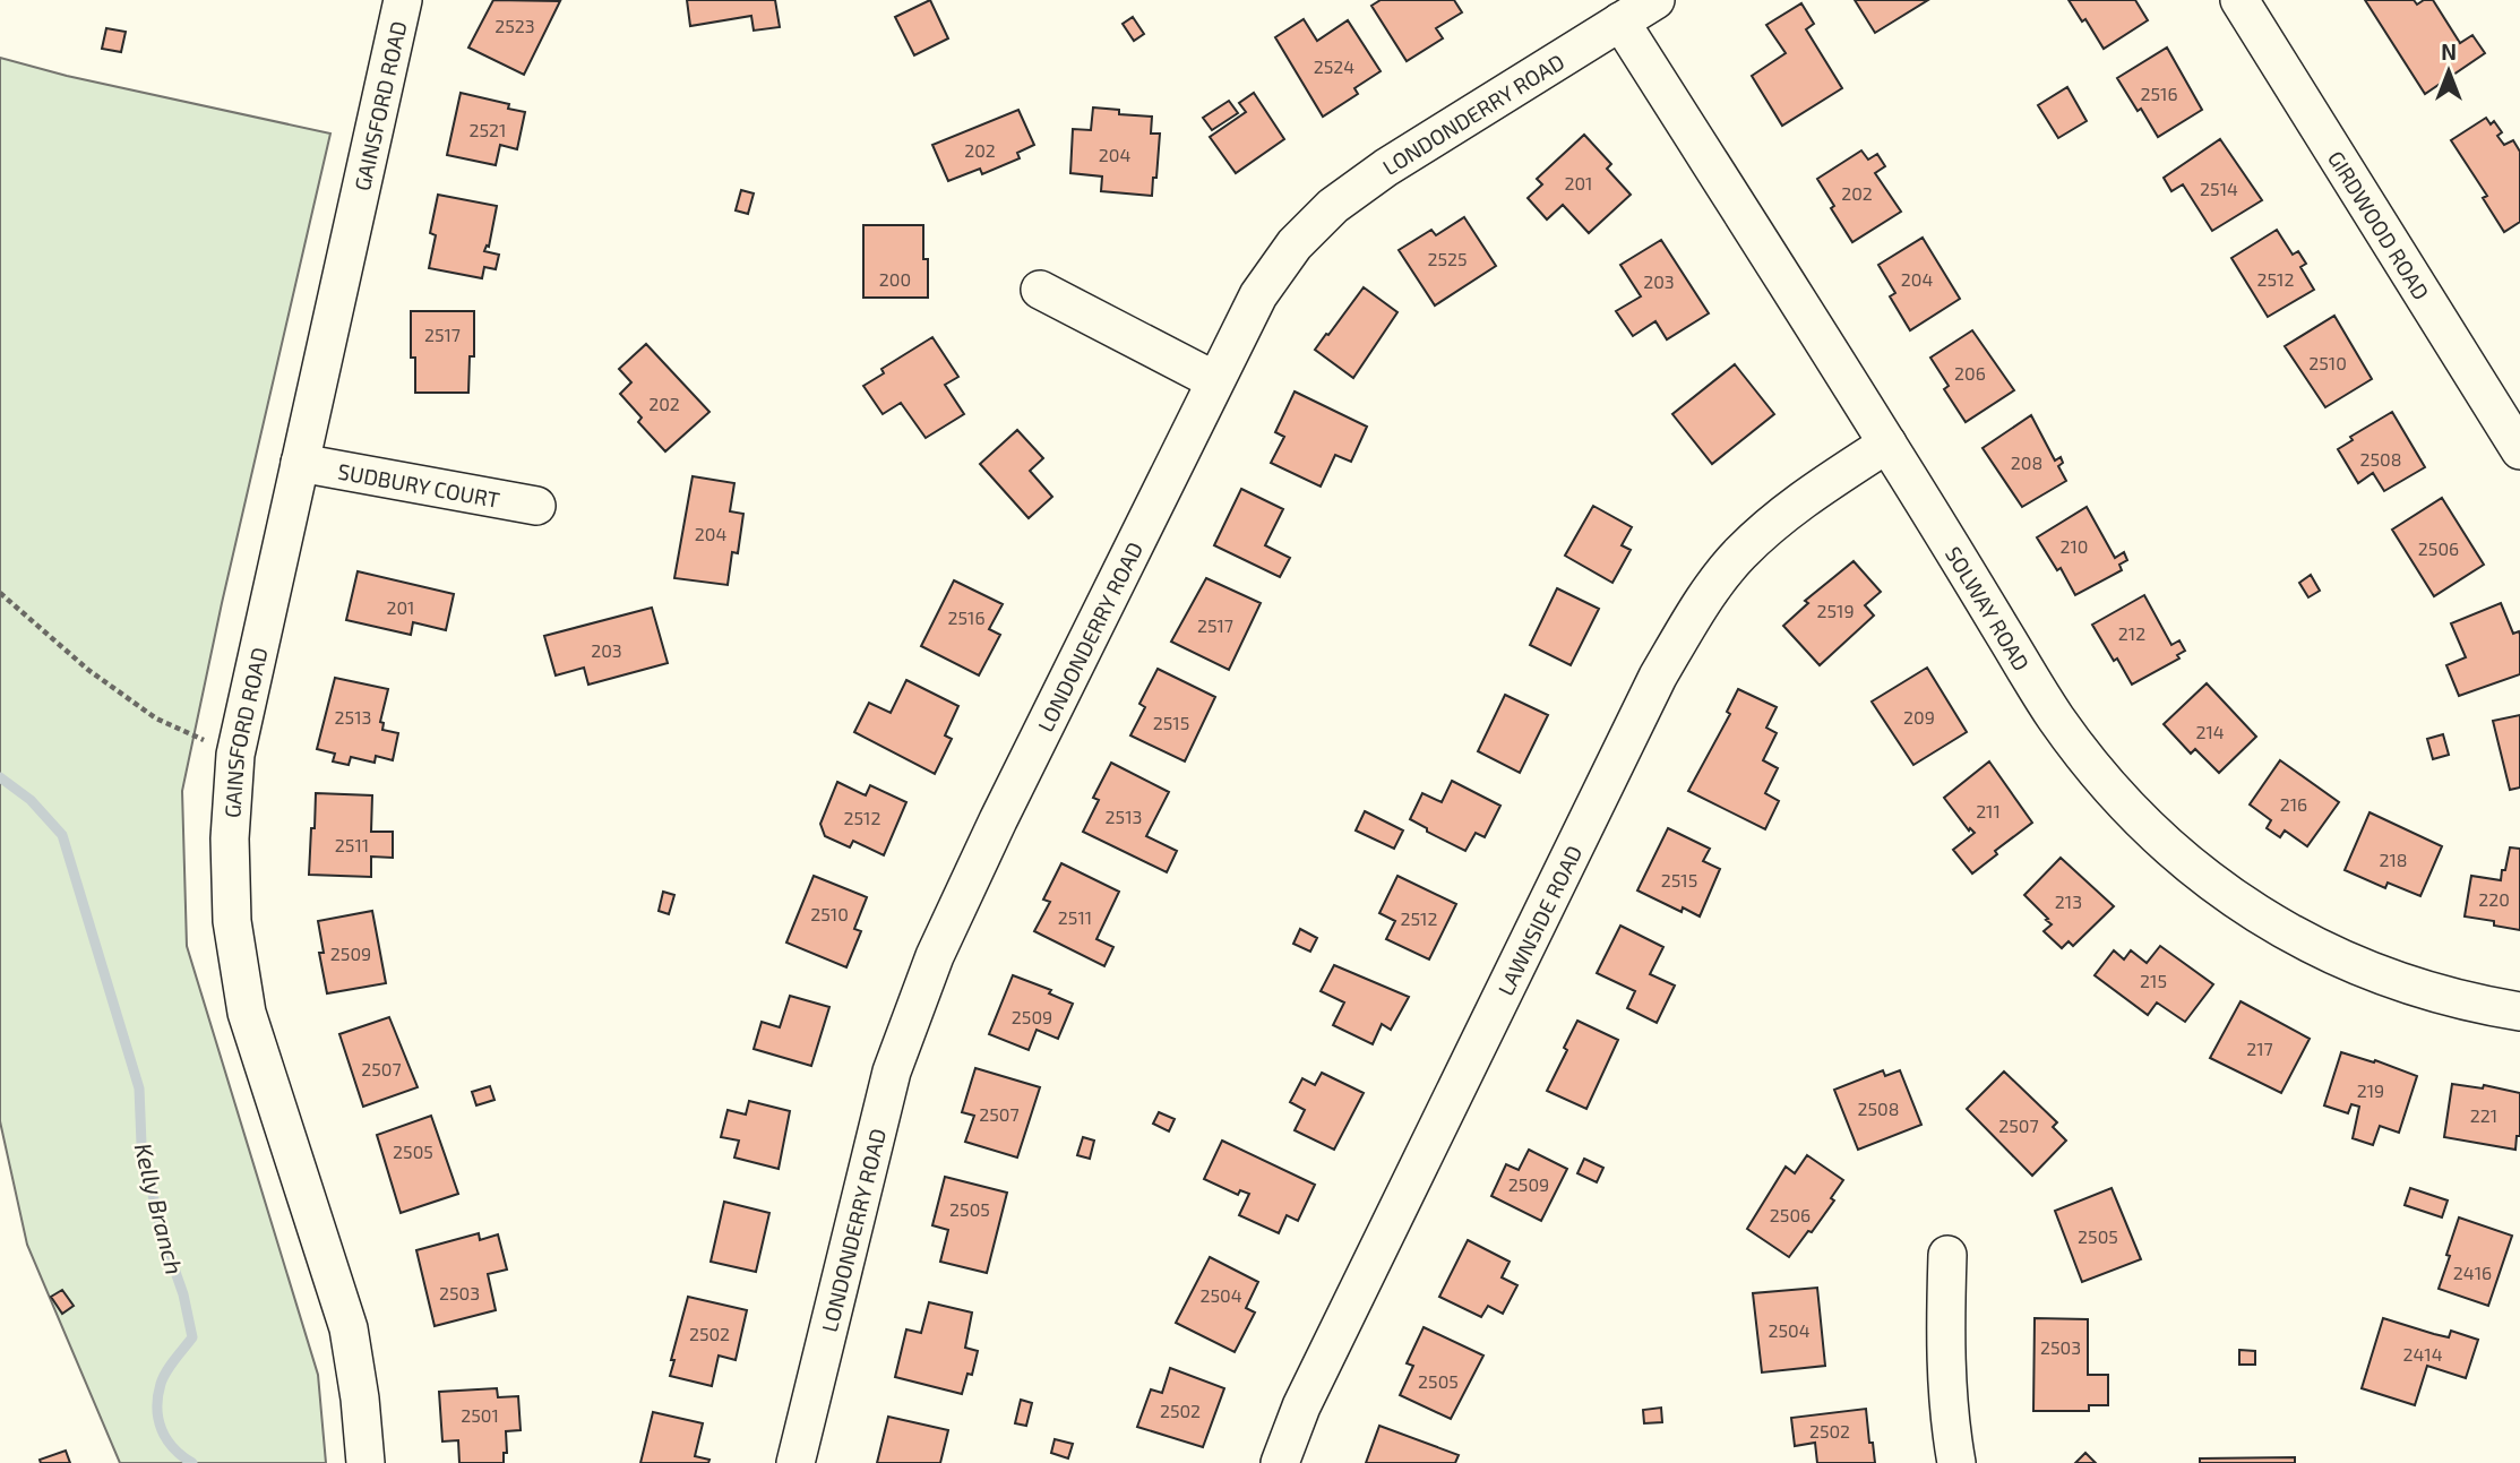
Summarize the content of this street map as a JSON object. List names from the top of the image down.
{
  "streets": {
    "street": [
      "GAINSFORD ROAD",
      "LONDONDERRY ROAD",
      "GIRDWOOD ROAD",
      "SUDBURY COURT",
      "SOLWAY ROAD",
      "LAWNSIDE ROAD"
    ]
  },
  "crossings": [
    ["GAINSFORD ROAD", "SUDBURY COURT"],
    ["LONDONDERRY ROAD", "SOLWAY ROAD"],
    ["SOLWAY ROAD", "LAWNSIDE ROAD"]
  ],
  "water": ["Kelly Branch"],
  "house_numbers": [
    "2523",
    "2524",
    "2516",
    "2521",
    "202",
    "204",
    "201",
    "2514",
    "202",
    "2525",
    "200",
    "204",
    "2512",
    "203",
    "2517",
    "2510",
    "206",
    "202",
    "2508",
    "208",
    "204",
    "210",
    "2506",
    "201",
    "2519",
    "2516",
    "2517",
    "212",
    "203",
    "2513",
    "209",
    "2515",
    "214",
    "216",
    "211",
    "2513",
    "2512",
    "2511",
    "218",
    "2515",
    "220",
    "213",
    "2510",
    "2511",
    "2512",
    "2509",
    "215",
    "2509",
    "217",
    "2507",
    "219",
    "2508",
    "2507",
    "221",
    "2507",
    "2505",
    "2509",
    "2505",
    "2506",
    "2505",
    "2416",
    "2503",
    "2504",
    "2504",
    "2502",
    "2503",
    "2414",
    "2505",
    "2502",
    "2501",
    "2502"
  ],
  "north": "top"
}
